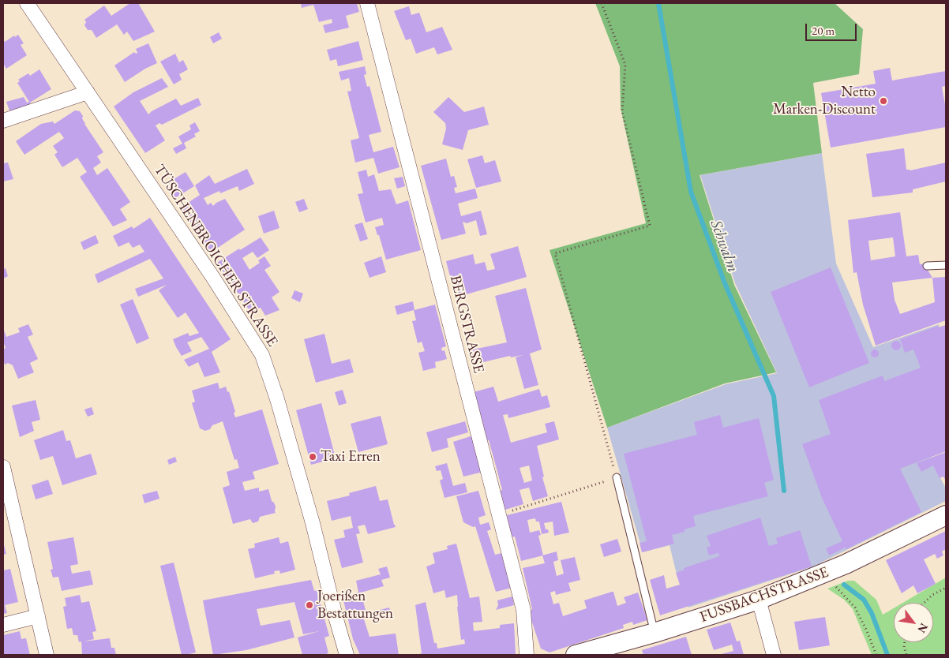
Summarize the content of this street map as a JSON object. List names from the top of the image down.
{
  "streets": {
    "street": ["TÜSCHENBROICHER STRASSE", "BERGSTRASSE", "FUSSBACHSTRASSE"]
  },
  "water": ["Schwalm"],
  "places": ["Netto Marken-Discount", "Taxi Erren", "Joerißen Bestattungen"],
  "scale_bar": "20 m",
  "north": "bottom right"
}
